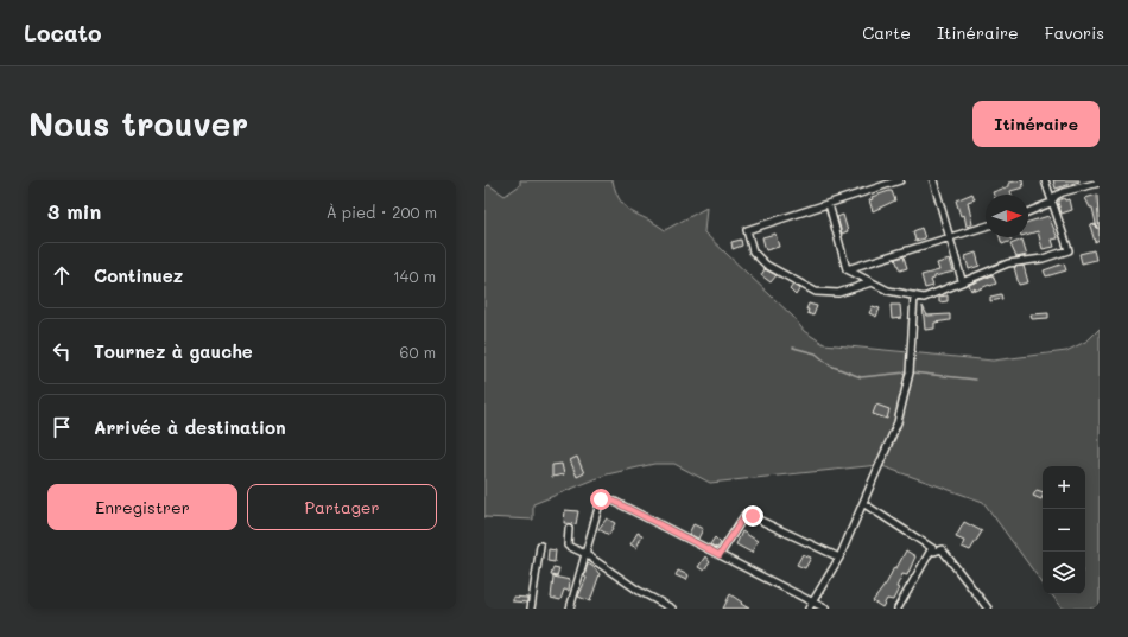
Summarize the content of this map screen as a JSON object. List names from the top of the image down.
{
  "north": "right",
  "page": {
    "header": "Locato",
    "nav": ["Carte", "Itinéraire", "Favoris"],
    "buttons": [
      "Itinéraire",
      ["Enregistrer", "Partager"]
    ],
    "title": "Nous trouver",
    "heading": ["3 min", "À pied · 200 m"],
    "list": [
      ["Continuez", "140 m"],
      ["Tournez à gauche", "60 m"],
      "Arrivée à destination"
    ],
    "map_buttons": ["+", "−"]
  }
}
